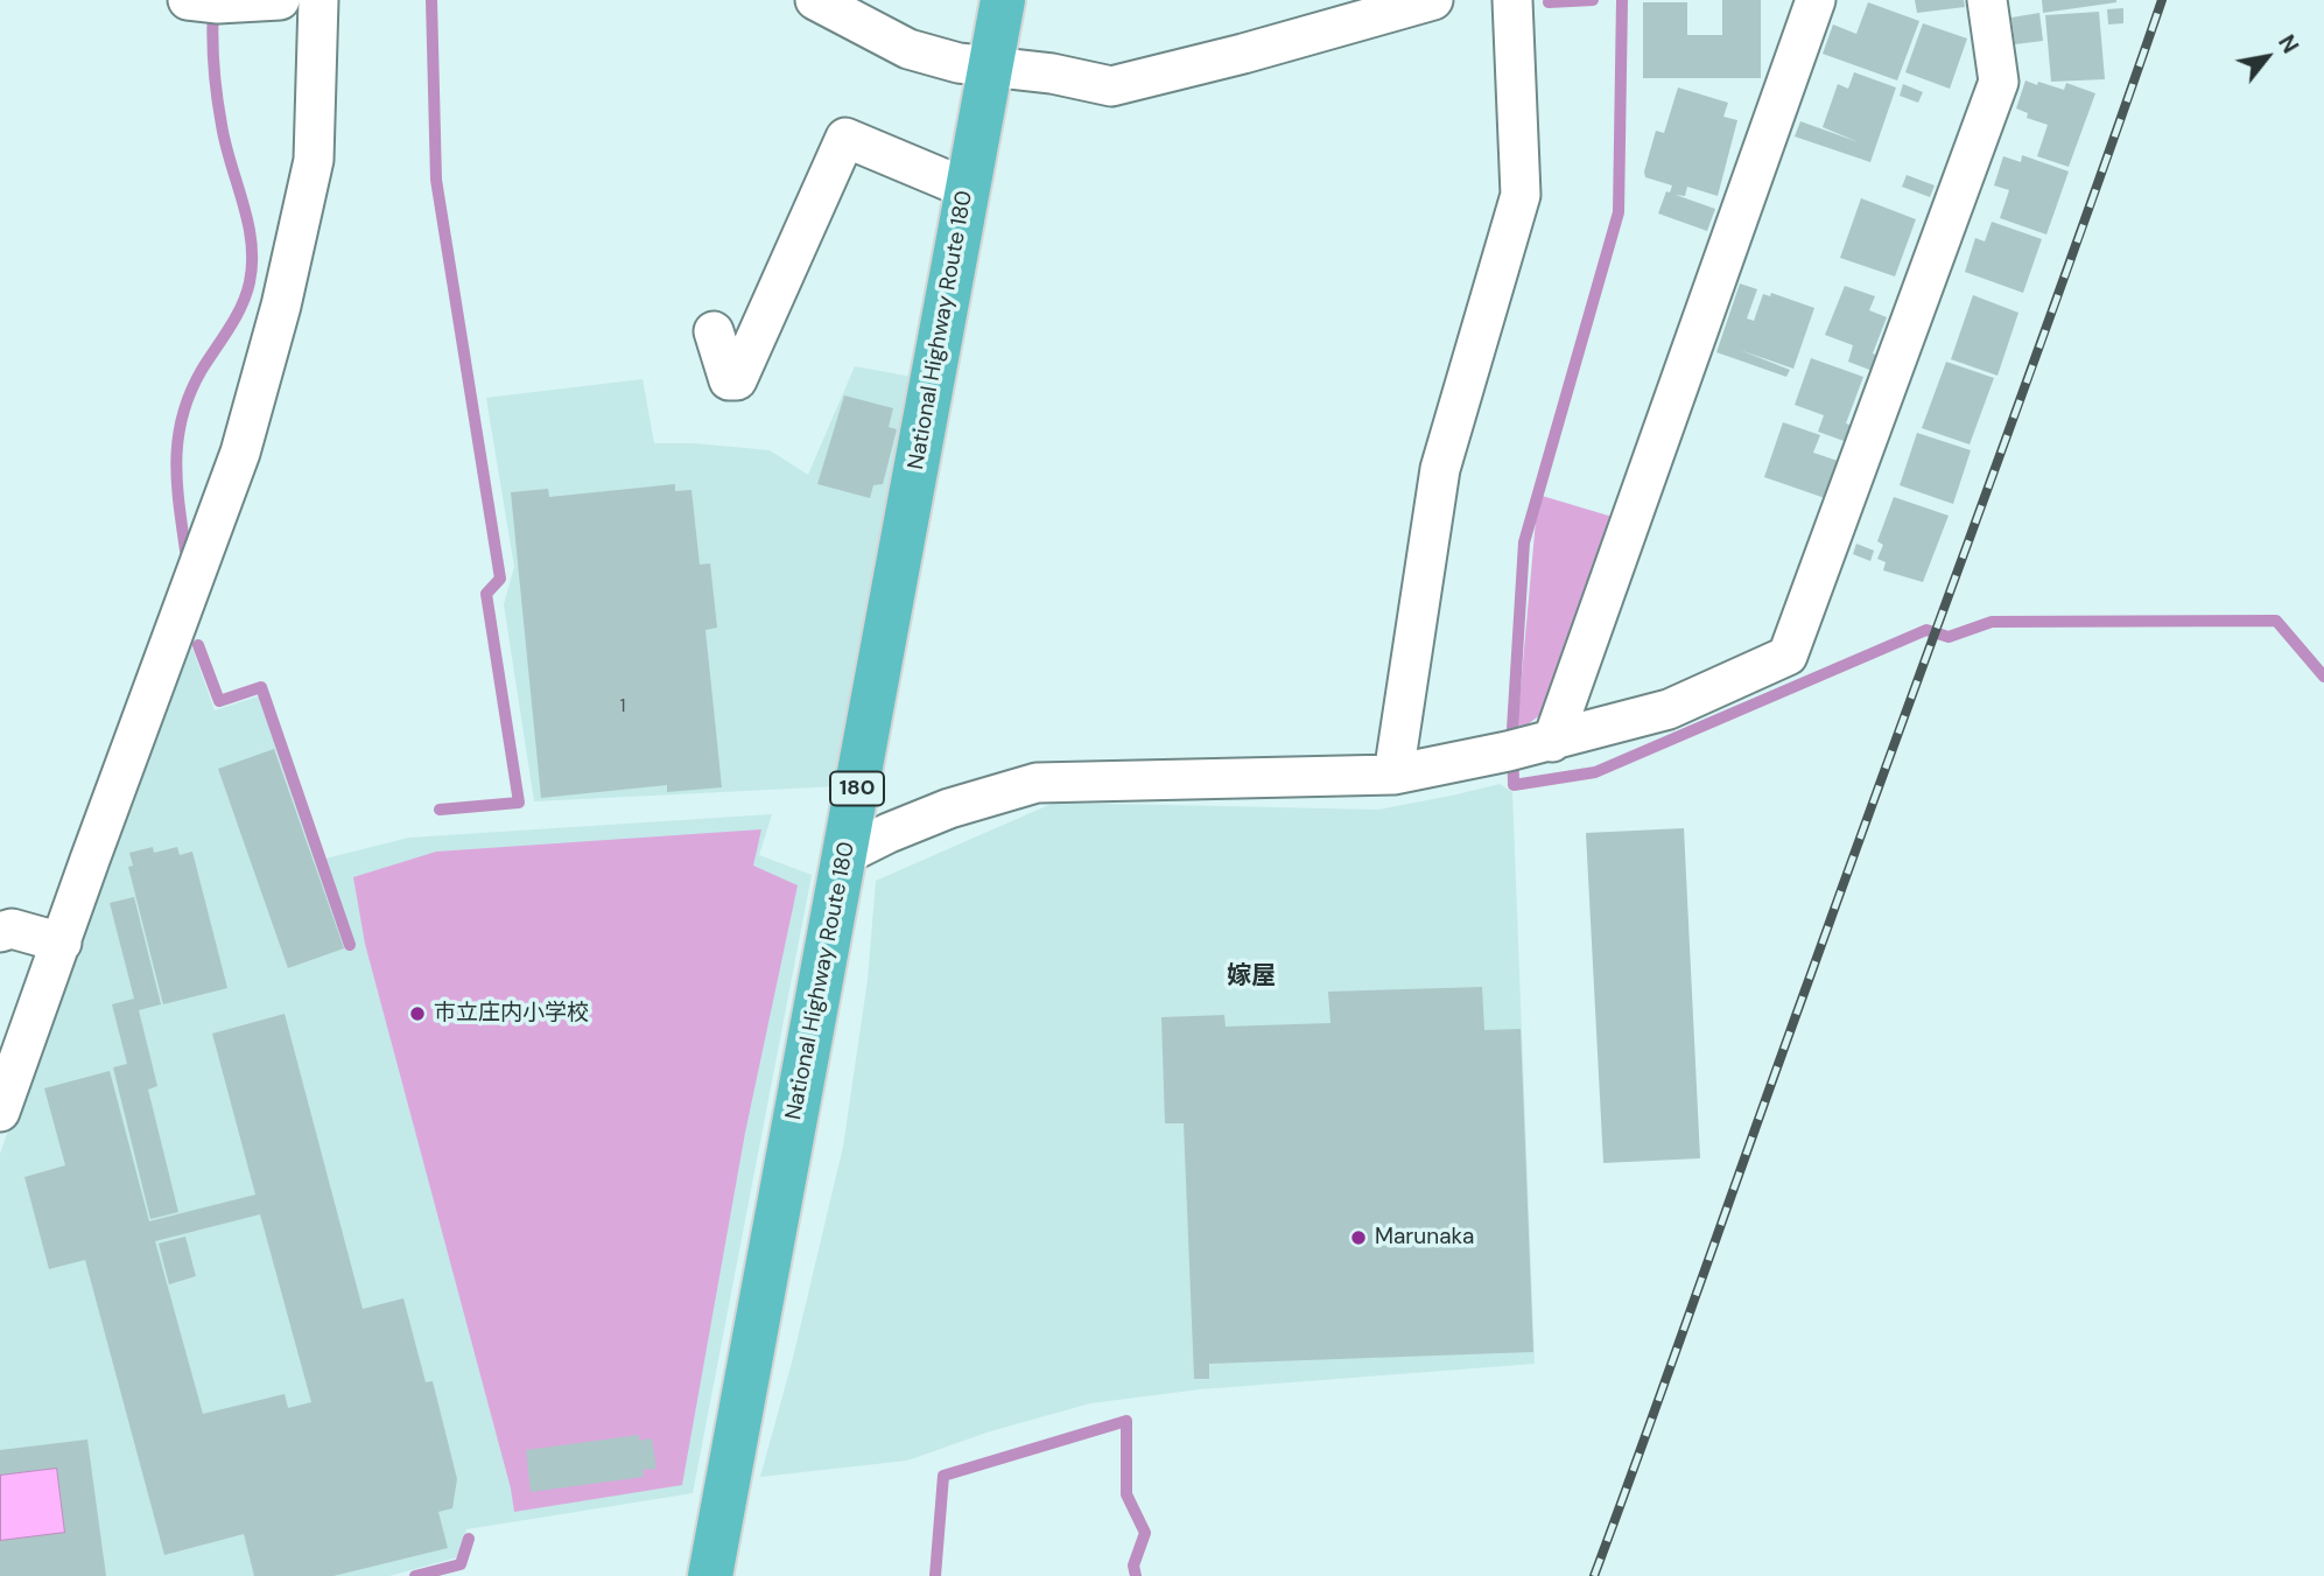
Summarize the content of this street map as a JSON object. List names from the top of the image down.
{
  "streets": {
    "highway": ["National Highway Route 180", "180"]
  },
  "districts": ["嫁屋"],
  "places": ["市立庄内小学校", "Marunaka"],
  "house_numbers": ["1"],
  "north": "top right"
}
